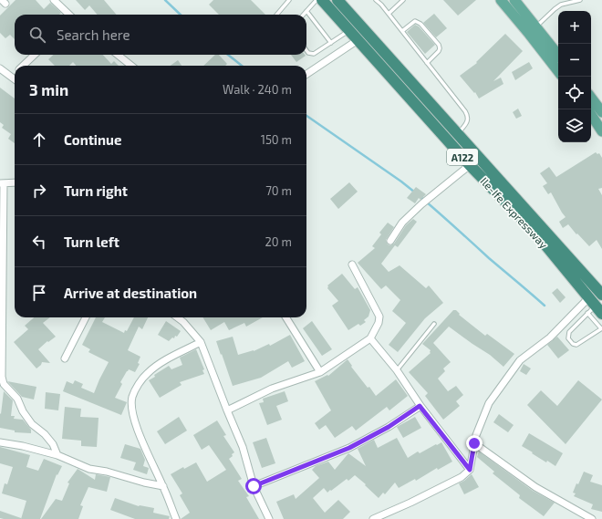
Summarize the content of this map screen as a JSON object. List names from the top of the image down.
{
  "streets": {
    "highway": ["A122", "Ile-Ife Expressway"]
  },
  "page": {
    "map_buttons": ["+", "−"],
    "search": "Search here",
    "heading": ["3 min", "Walk · 240 m"],
    "list": [
      ["Continue", "150 m"],
      ["Turn right", "70 m"],
      ["Turn left", "20 m"],
      "Arrive at destination"
    ]
  }
}
